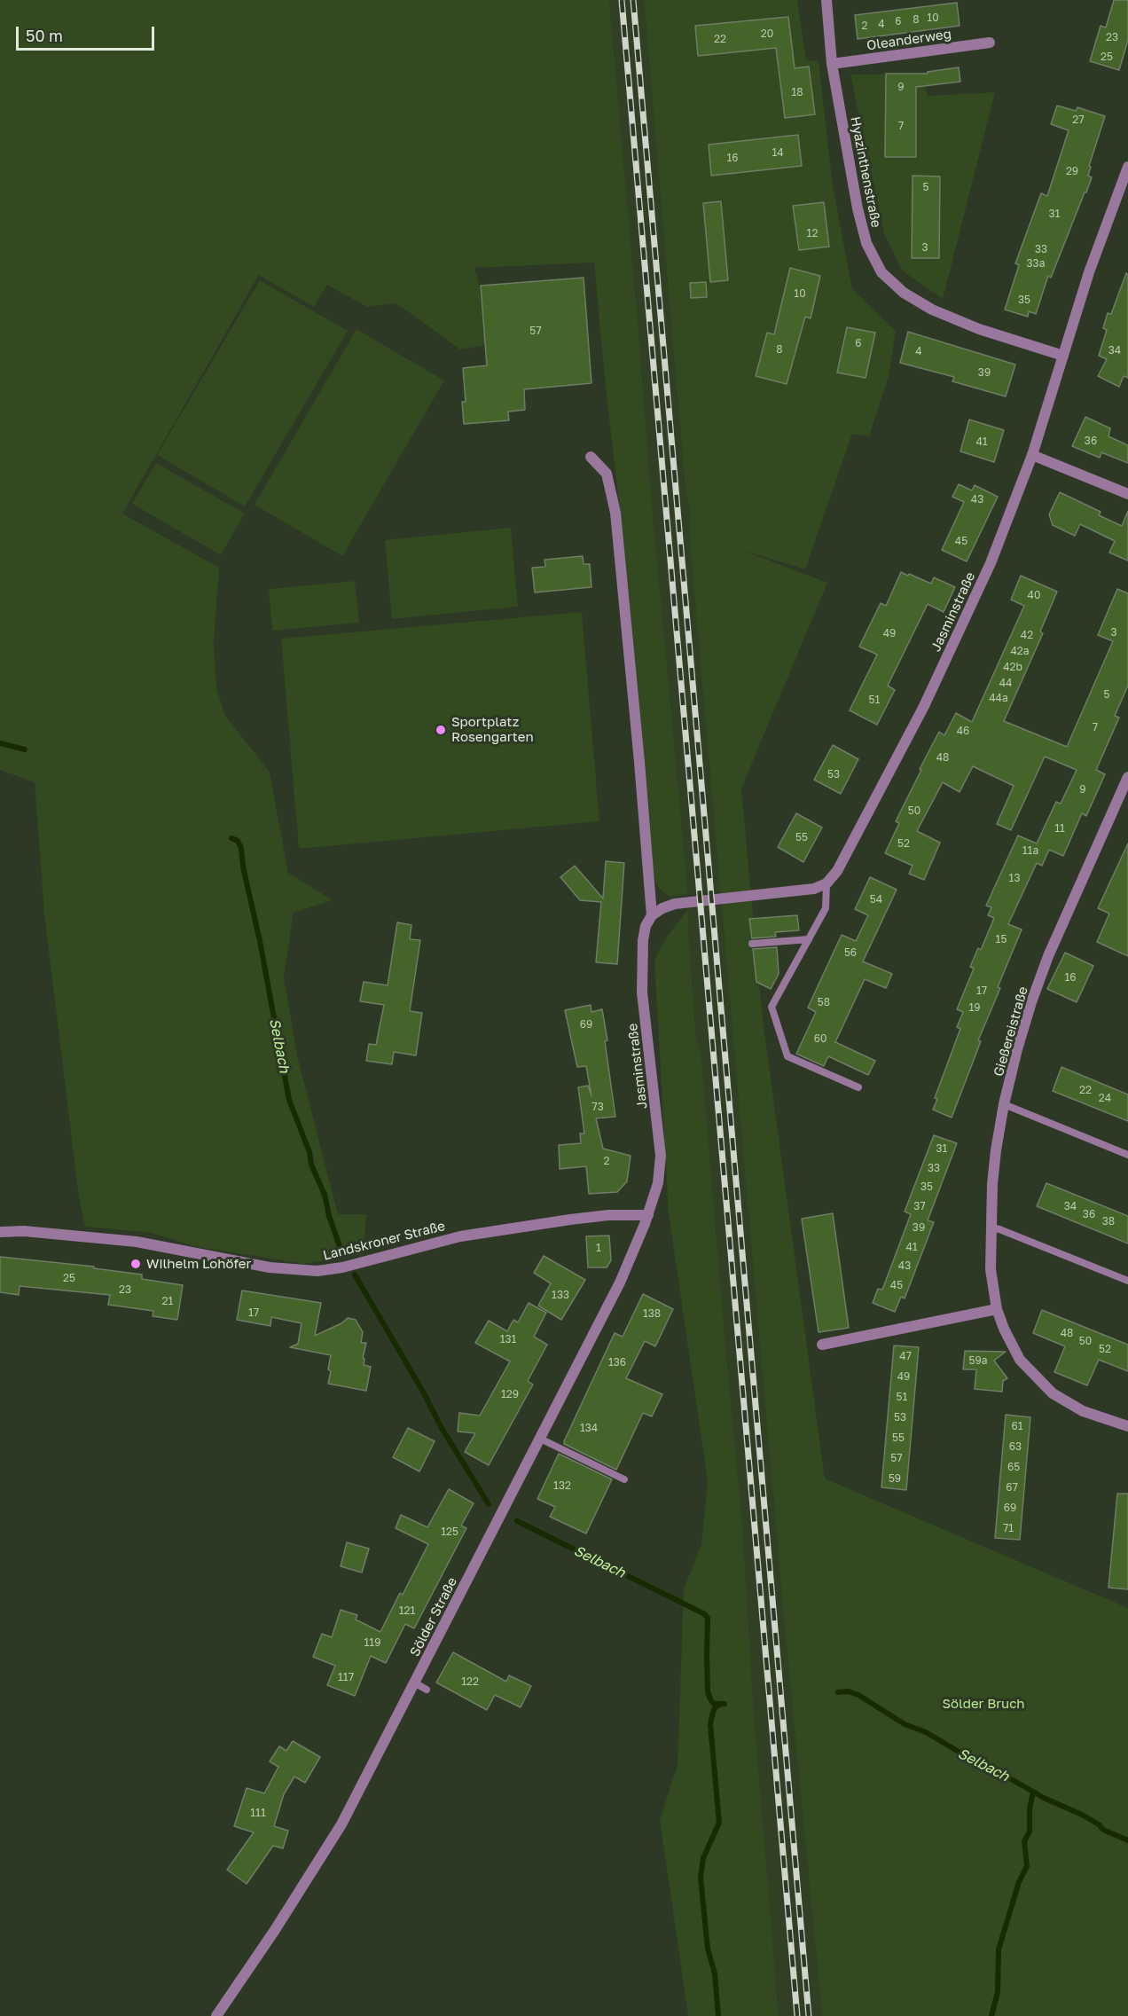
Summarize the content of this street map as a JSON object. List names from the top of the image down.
{
  "streets": {
    "street": [
      "Oleanderweg",
      "Hyazinthenstraße",
      "Jasminstraße",
      "Gießereistraße",
      "Landskroner Straße",
      "Sölder Straße"
    ]
  },
  "crossings": [
    ["Oleanderweg", "Hyazinthenstraße"],
    ["Hyazinthenstraße", "Jasminstraße"],
    ["Jasminstraße", "Landskroner Straße"],
    ["Jasminstraße", "Sölder Straße"],
    ["Landskroner Straße", "Sölder Straße"]
  ],
  "water": ["Selbach"],
  "parks": ["Sölder Bruch"],
  "places": ["Sportplatz Rosengarten", "Wilhelm Lohöfer"],
  "house_numbers": [
    "10",
    "8",
    "6",
    "4",
    "2",
    "20",
    "23",
    "22",
    "25",
    "9",
    "18",
    "27",
    "7",
    "14",
    "16",
    "29",
    "5",
    "31",
    "12",
    "3",
    "33",
    "33a",
    "10",
    "35",
    "57",
    "6",
    "8",
    "34",
    "4",
    "39",
    "36",
    "41",
    "43",
    "45",
    "40",
    "3",
    "49",
    "42",
    "42a",
    "42b",
    "44",
    "5",
    "44a",
    "51",
    "7",
    "46",
    "48",
    "53",
    "9",
    "50",
    "11",
    "55",
    "52",
    "11a",
    "13",
    "54",
    "15",
    "56",
    "16",
    "17",
    "58",
    "19",
    "69",
    "60",
    "22",
    "24",
    "73",
    "31",
    "2",
    "33",
    "35",
    "37",
    "34",
    "36",
    "38",
    "39",
    "41",
    "1",
    "43",
    "25",
    "45",
    "23",
    "133",
    "21",
    "17",
    "138",
    "48",
    "131",
    "50",
    "52",
    "47",
    "59a",
    "136",
    "49",
    "129",
    "51",
    "53",
    "61",
    "134",
    "55",
    "63",
    "57",
    "65",
    "59",
    "132",
    "67",
    "69",
    "71",
    "125",
    "121",
    "119",
    "117",
    "122",
    "111"
  ],
  "scale_bar": "50 m"
}
